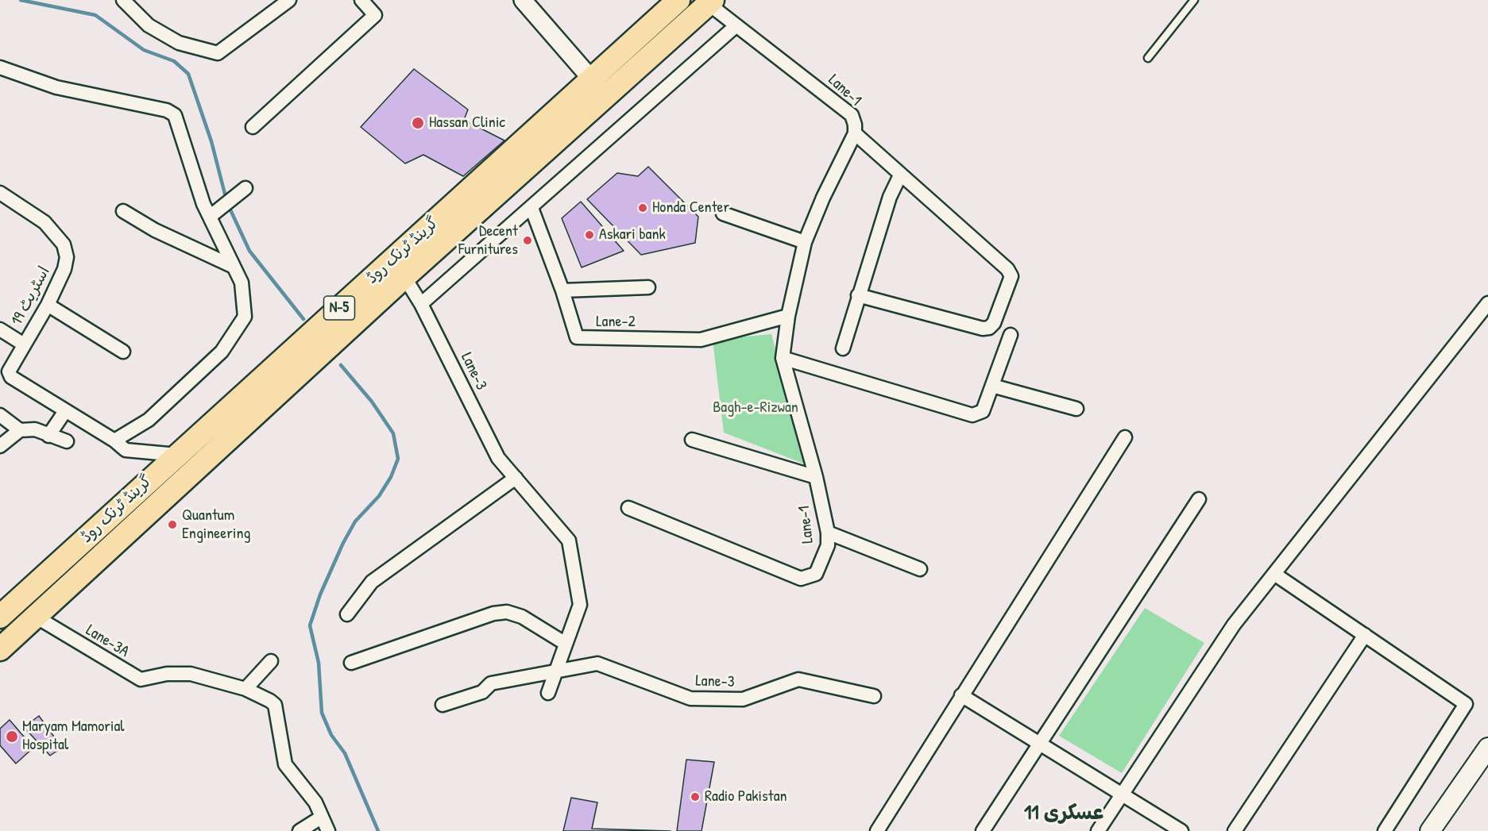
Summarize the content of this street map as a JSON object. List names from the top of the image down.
{
  "streets": {
    "highway": ["گرینڈ ٹرنک روڈ", "N-5"],
    "street": [
      "Lane-1",
      "اسٹریٹ 19",
      "Lane-2",
      "Lane-3",
      "Lane-3A"
    ]
  },
  "crossings": [
    ["Lane-1", "گرینڈ ٹرنک روڈ"],
    ["Lane-1", "Lane-2"],
    ["گرینڈ ٹرنک روڈ", "اسٹریٹ 19"],
    ["گرینڈ ٹرنک روڈ", "Lane-3"],
    ["گرینڈ ٹرنک روڈ", "Lane-3A"]
  ],
  "districts": ["عسکری 11"],
  "parks": ["Bagh-e-Rizwan"],
  "places": [
    "Hassan Clinic",
    "Honda Center",
    "Askari bank",
    "Decent Furnitures",
    "Quantum Engineering",
    "Maryam Mamorial Hospital",
    "Radio Pakistan"
  ]
}
